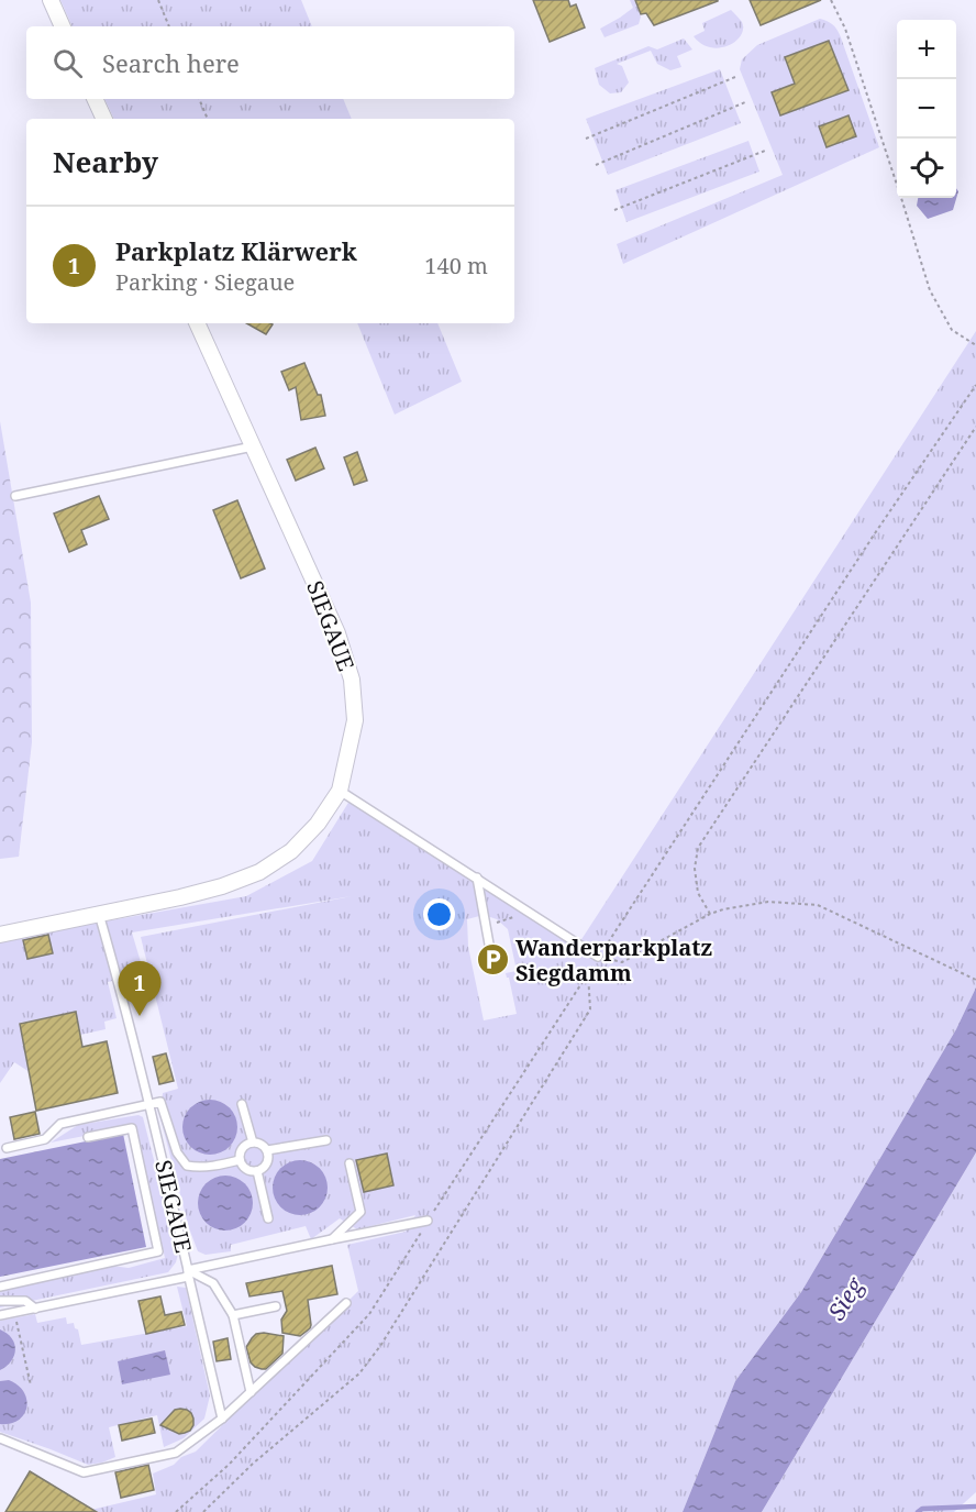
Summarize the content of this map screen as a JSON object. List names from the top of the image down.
{
  "streets": {
    "street": ["SIEGAUE"]
  },
  "water": ["Sieg"],
  "places": {
    "parking": ["Wanderparkplatz Siegdamm"]
  },
  "page": {
    "map_buttons": ["+", "−"],
    "search": "Search here",
    "heading": "Nearby",
    "list": [
      {
        "mark": "1",
        "name": "Parkplatz Klärwerk",
        "note": "Parking · Siegaue",
        "value": "140 m"
      }
    ],
    "pins": "1"
  }
}
